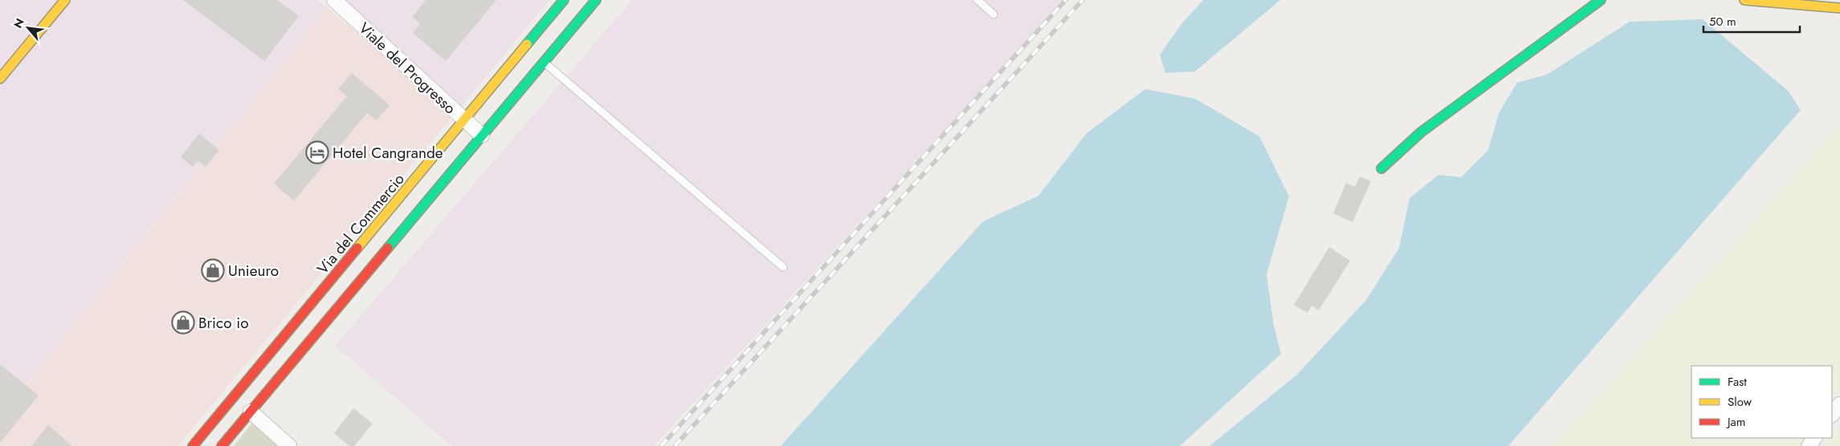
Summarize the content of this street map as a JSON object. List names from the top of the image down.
{
  "streets": {
    "street": ["Viale del Progresso", "Via del Commercio"]
  },
  "crossings": [
    ["Viale del Progresso", "Via del Commercio"]
  ],
  "places": {
    "hotel": ["Hotel Cangrande"],
    "shop": ["Unieuro", "Brico io"]
  },
  "legend": ["Fast", "Slow", "Jam"],
  "scale_bar": "50 m",
  "north": "top left"
}
